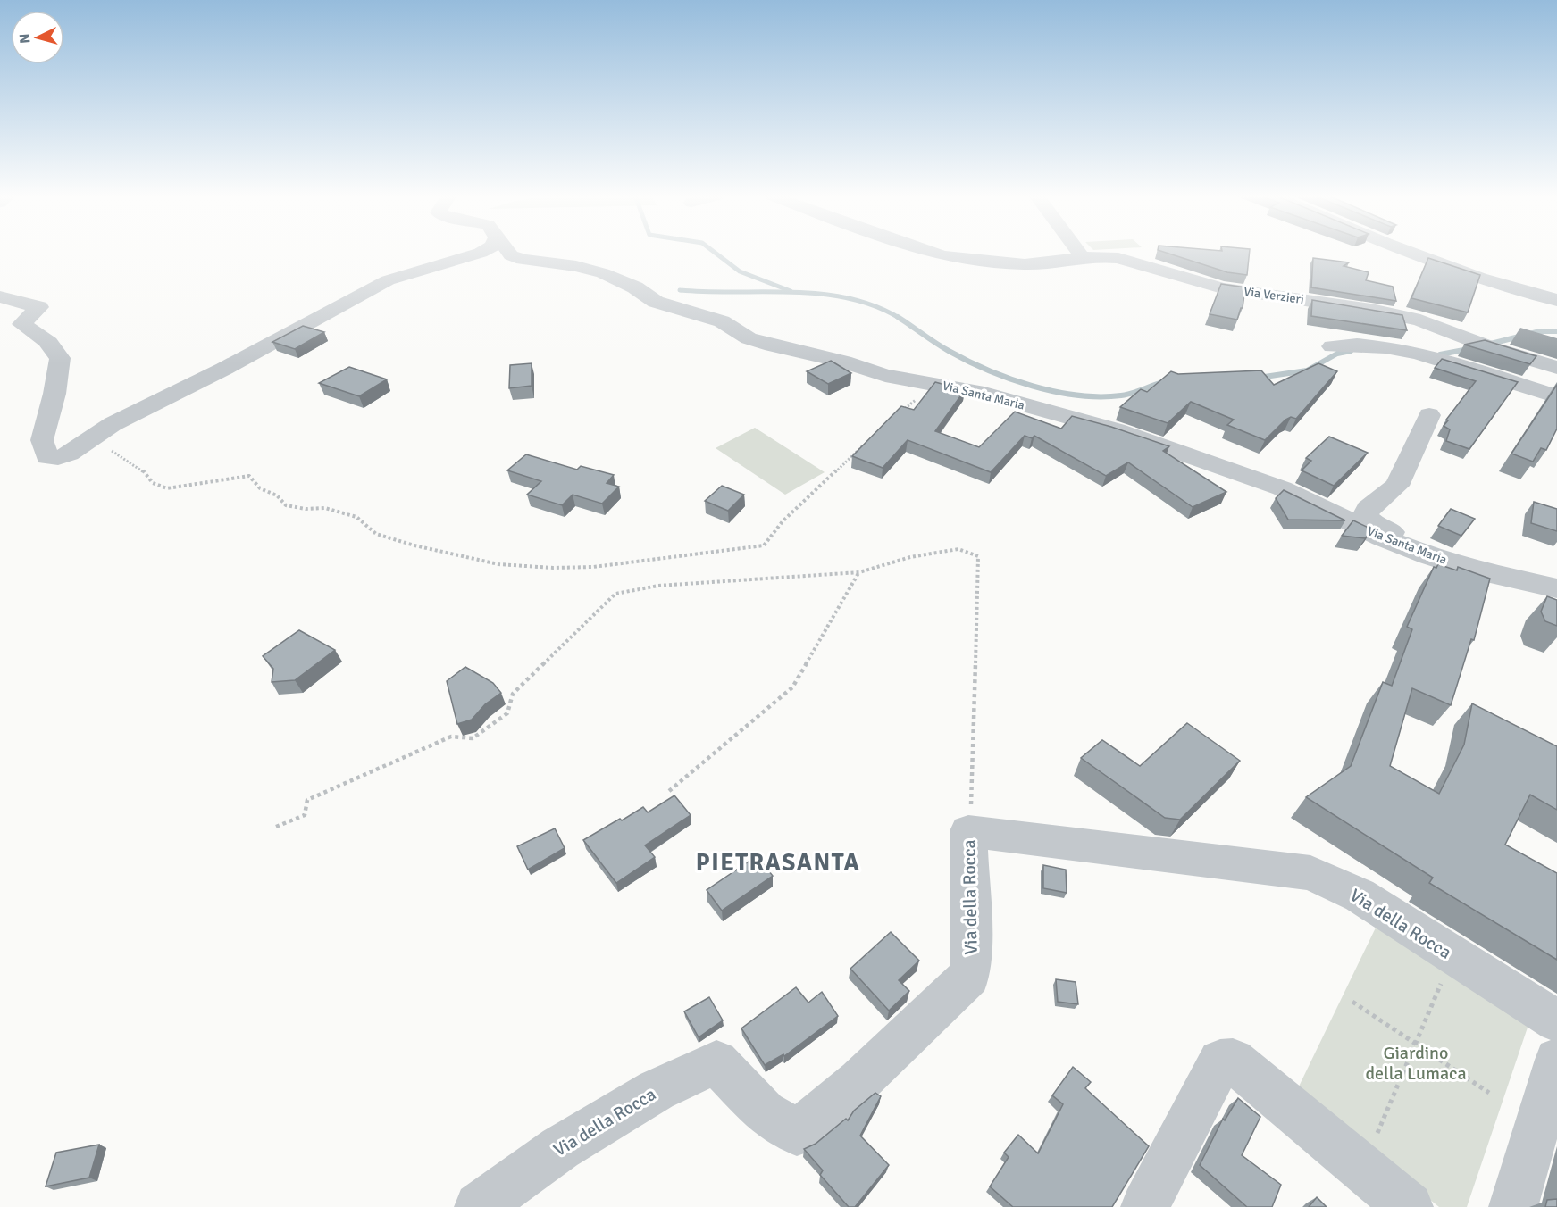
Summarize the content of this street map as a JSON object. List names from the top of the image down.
{
  "streets": {
    "street": ["Via Verzieri", "Via Santa Maria", "Via della Rocca"]
  },
  "districts": ["PIETRASANTA"],
  "parks": ["Giardino della Lumaca"],
  "north": "left"
}
